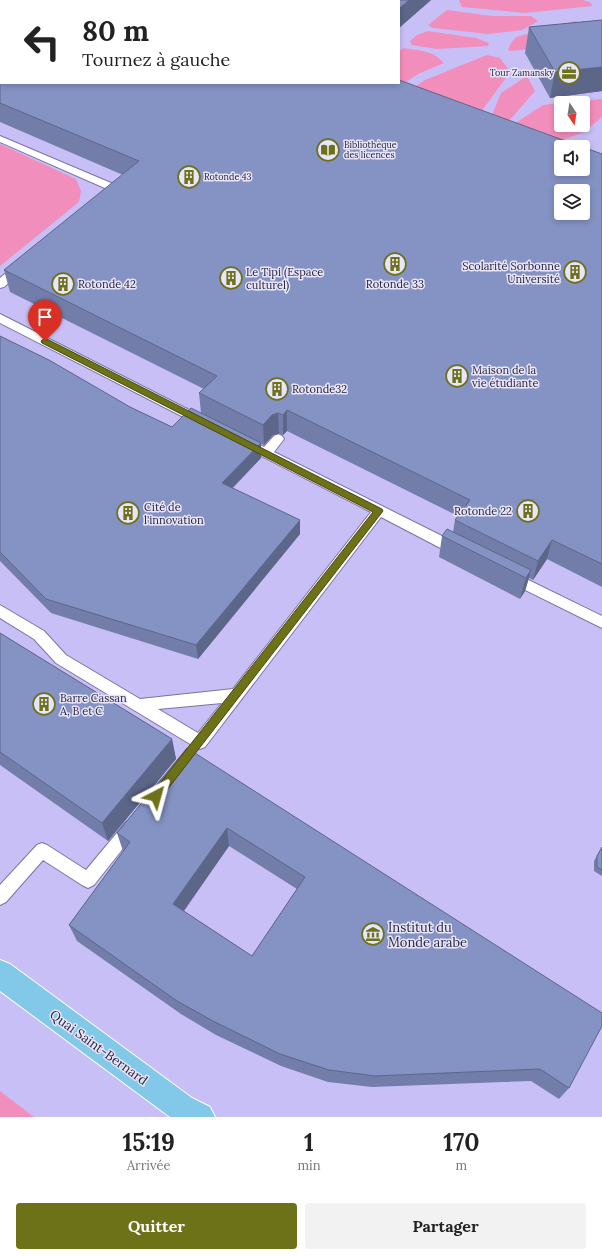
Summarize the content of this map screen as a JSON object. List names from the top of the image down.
{
  "streets": {
    "main road": ["Quai Saint-Bernard"]
  },
  "places": {
    "office": ["Tour Zamansky"],
    "library": ["Bibliothèque des licences"],
    "building": [
      "Rotonde 43",
      "Rotonde 33",
      "Scolarité Sorbonne Université",
      "Le Tipi (Espace culturel)",
      "Rotonde 42",
      "Maison de la vie étudiante",
      "Rotonde32",
      "Rotonde 22",
      "Cité de l'innovation",
      "Barre Cassan A, B et C"
    ],
    "museum": ["Institut du Monde arabe"]
  },
  "north": "bottom",
  "page": {
    "turn": ["80 m", "Tournez à gauche"],
    "eta": [
      "15:19",
      "Arrivée",
      "1",
      "min",
      "170",
      "m"
    ],
    "buttons": ["Quitter", "Partager"]
  }
}
